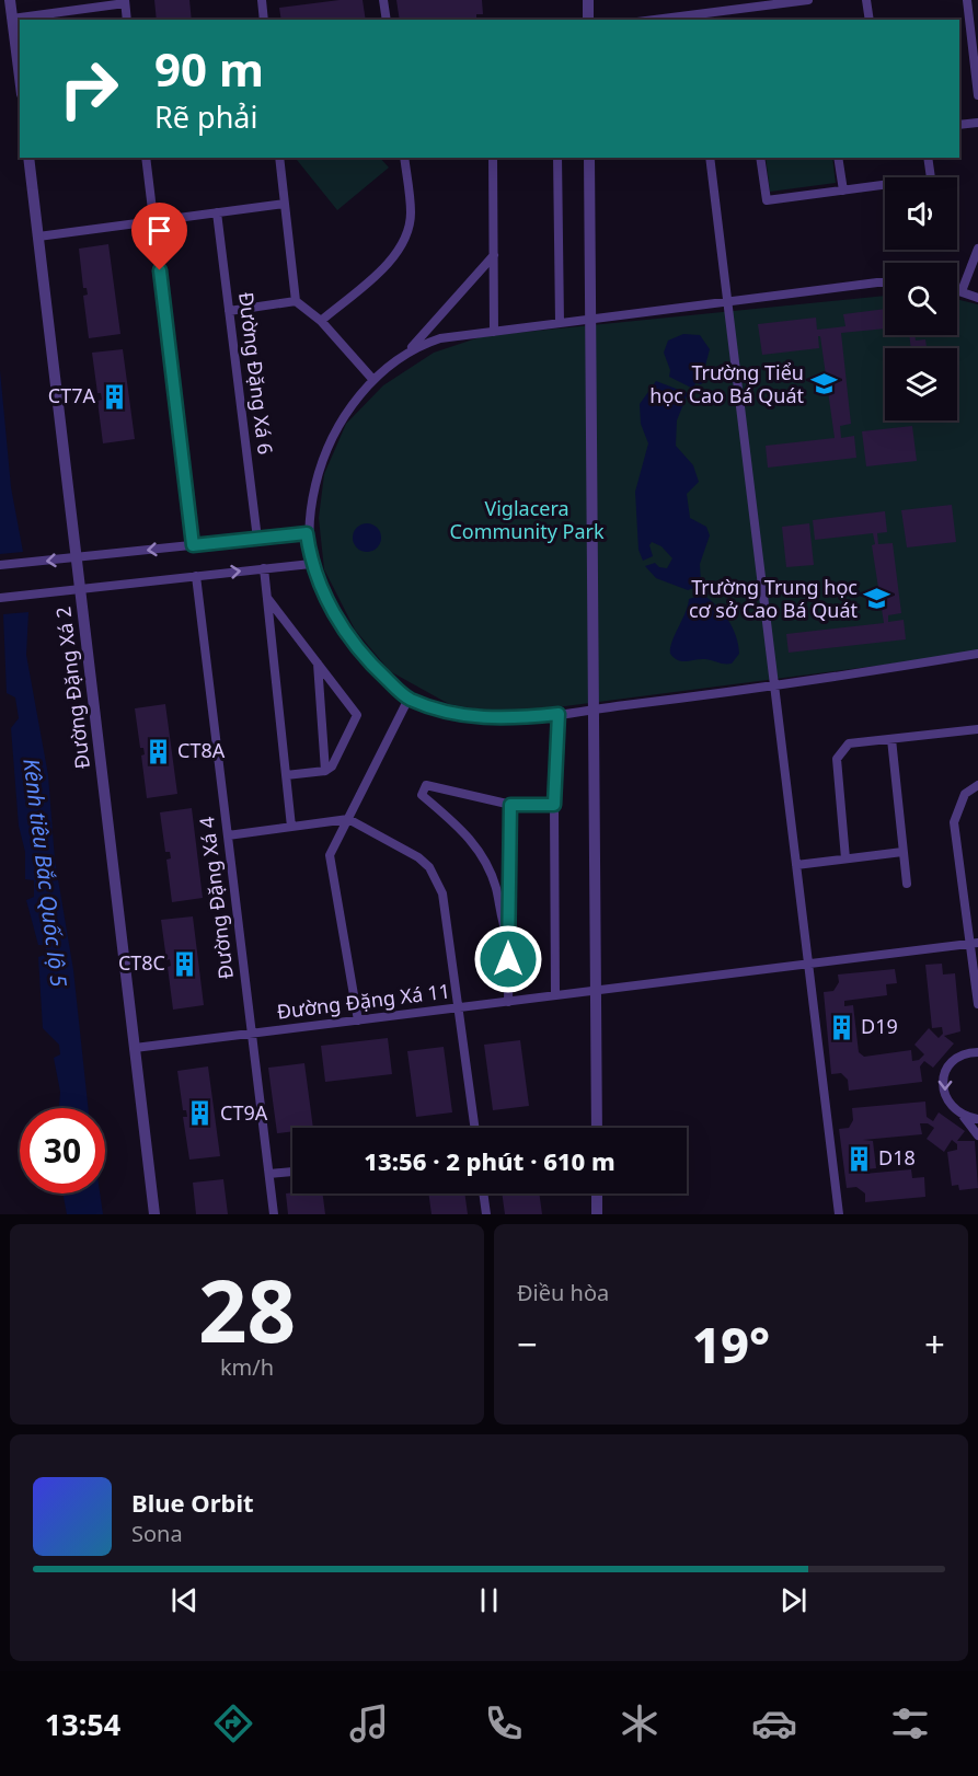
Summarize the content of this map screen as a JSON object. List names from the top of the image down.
{
  "streets": {
    "street": [
      "Đường Đặng Xá 6",
      "Đường Đặng Xá 2",
      "Đường Đặng Xá 4",
      "Đường Đặng Xá 11"
    ]
  },
  "crossings": [
    ["Đường Đặng Xá 2", "Đường Đặng Xá 11"],
    ["Đường Đặng Xá 4", "Đường Đặng Xá 11"]
  ],
  "water": ["Kênh tiêu Bắc Quốc lộ 5"],
  "parks": ["Viglacera Community Park"],
  "places": {
    "school or university": ["Trường Tiểu học Cao Bá Quát", "Trường Trung học cơ sở Cao Bá Quát"],
    "building": [
      "CT7A",
      "CT8A",
      "CT8C",
      "D19",
      "CT9A",
      "D18"
    ]
  },
  "page": {
    "turn": ["90 m", "Rẽ phải"],
    "limit": "30",
    "trip": "13:56 · 2 phút · 610 m",
    "tile": [
      ["28", "km/h"],
      "Điều hòa"
    ],
    "heat": ["−", "19°", "+"],
    "song": ["Blue Orbit", "Sona"],
    "tabs": "13:54"
  }
}
